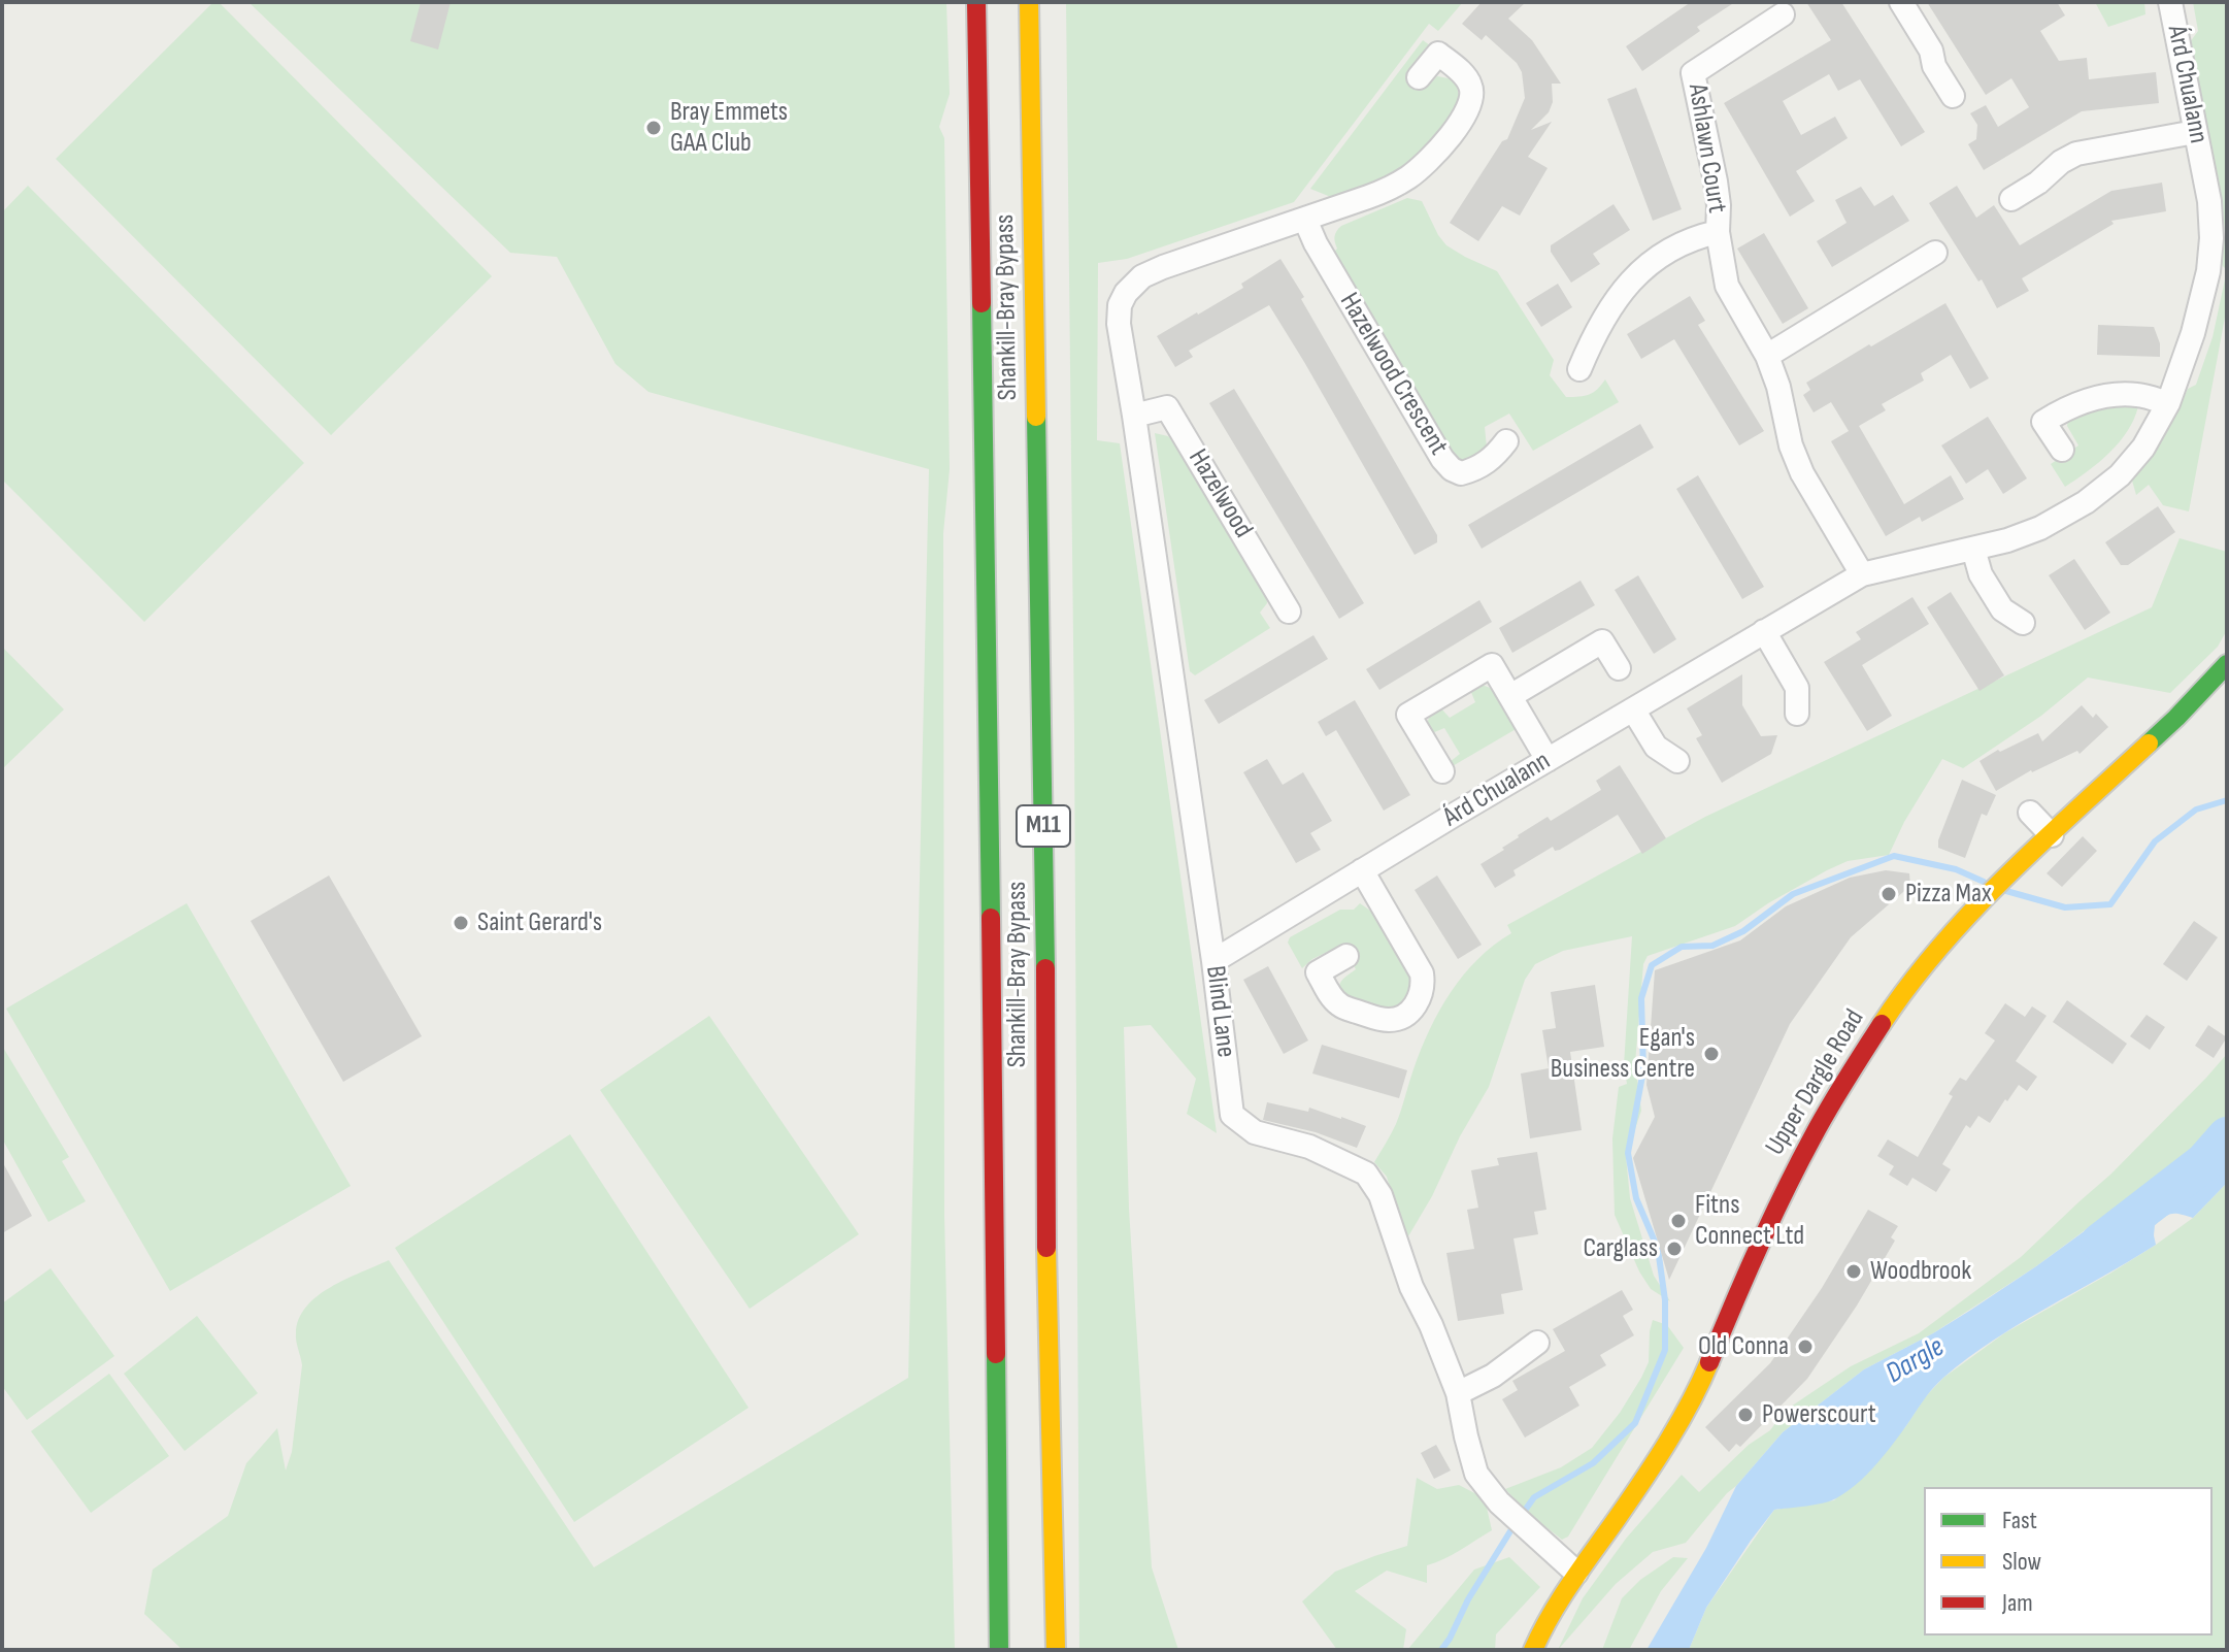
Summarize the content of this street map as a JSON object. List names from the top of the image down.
{
  "streets": {
    "main road": ["Shankill-Bray Bypass", "M11", "Upper Dargle Road"],
    "street": [
      "Árd Chualann",
      "Ashlawn Court",
      "Hazelwood Crescent",
      "Hazelwood",
      "Blind Lane"
    ]
  },
  "crossings": [
    ["Árd Chualann", "Ashlawn Court"],
    ["Árd Chualann", "Blind Lane"],
    ["Hazelwood Crescent", "Blind Lane"],
    ["Hazelwood", "Blind Lane"],
    ["Blind Lane", "Upper Dargle Road"]
  ],
  "water": ["Dargle"],
  "places": [
    "Bray Emmets GAA Club",
    "Pizza Max",
    "Saint Gerard's",
    "Egan's Business Centre",
    "Fitns Connect Ltd",
    "Carglass",
    "Woodbrook",
    "Old Conna",
    "Powerscourt"
  ],
  "legend": ["Fast", "Slow", "Jam"]
}
